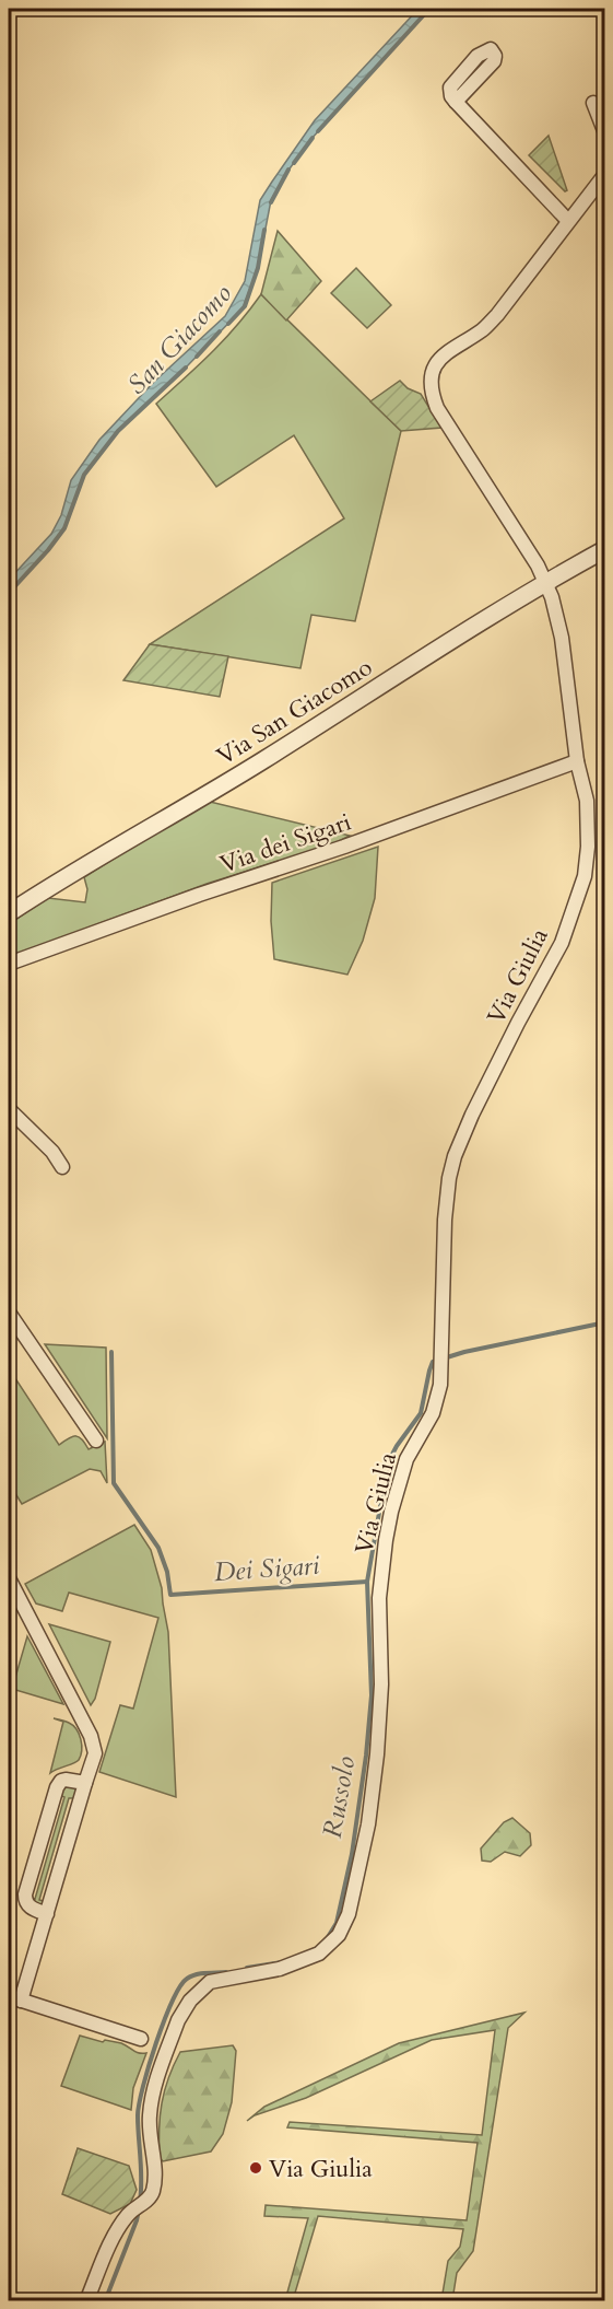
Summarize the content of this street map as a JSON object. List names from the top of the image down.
{
  "streets": {
    "street": ["Via San Giacomo", "Via dei Sigari", "Via Giulia"]
  },
  "crossings": [
    ["Via San Giacomo", "Via Giulia"],
    ["Via dei Sigari", "Via Giulia"]
  ],
  "water": ["San Giacomo", "Dei Sigari", "Russolo"],
  "places": ["Via Giulia"]
}
